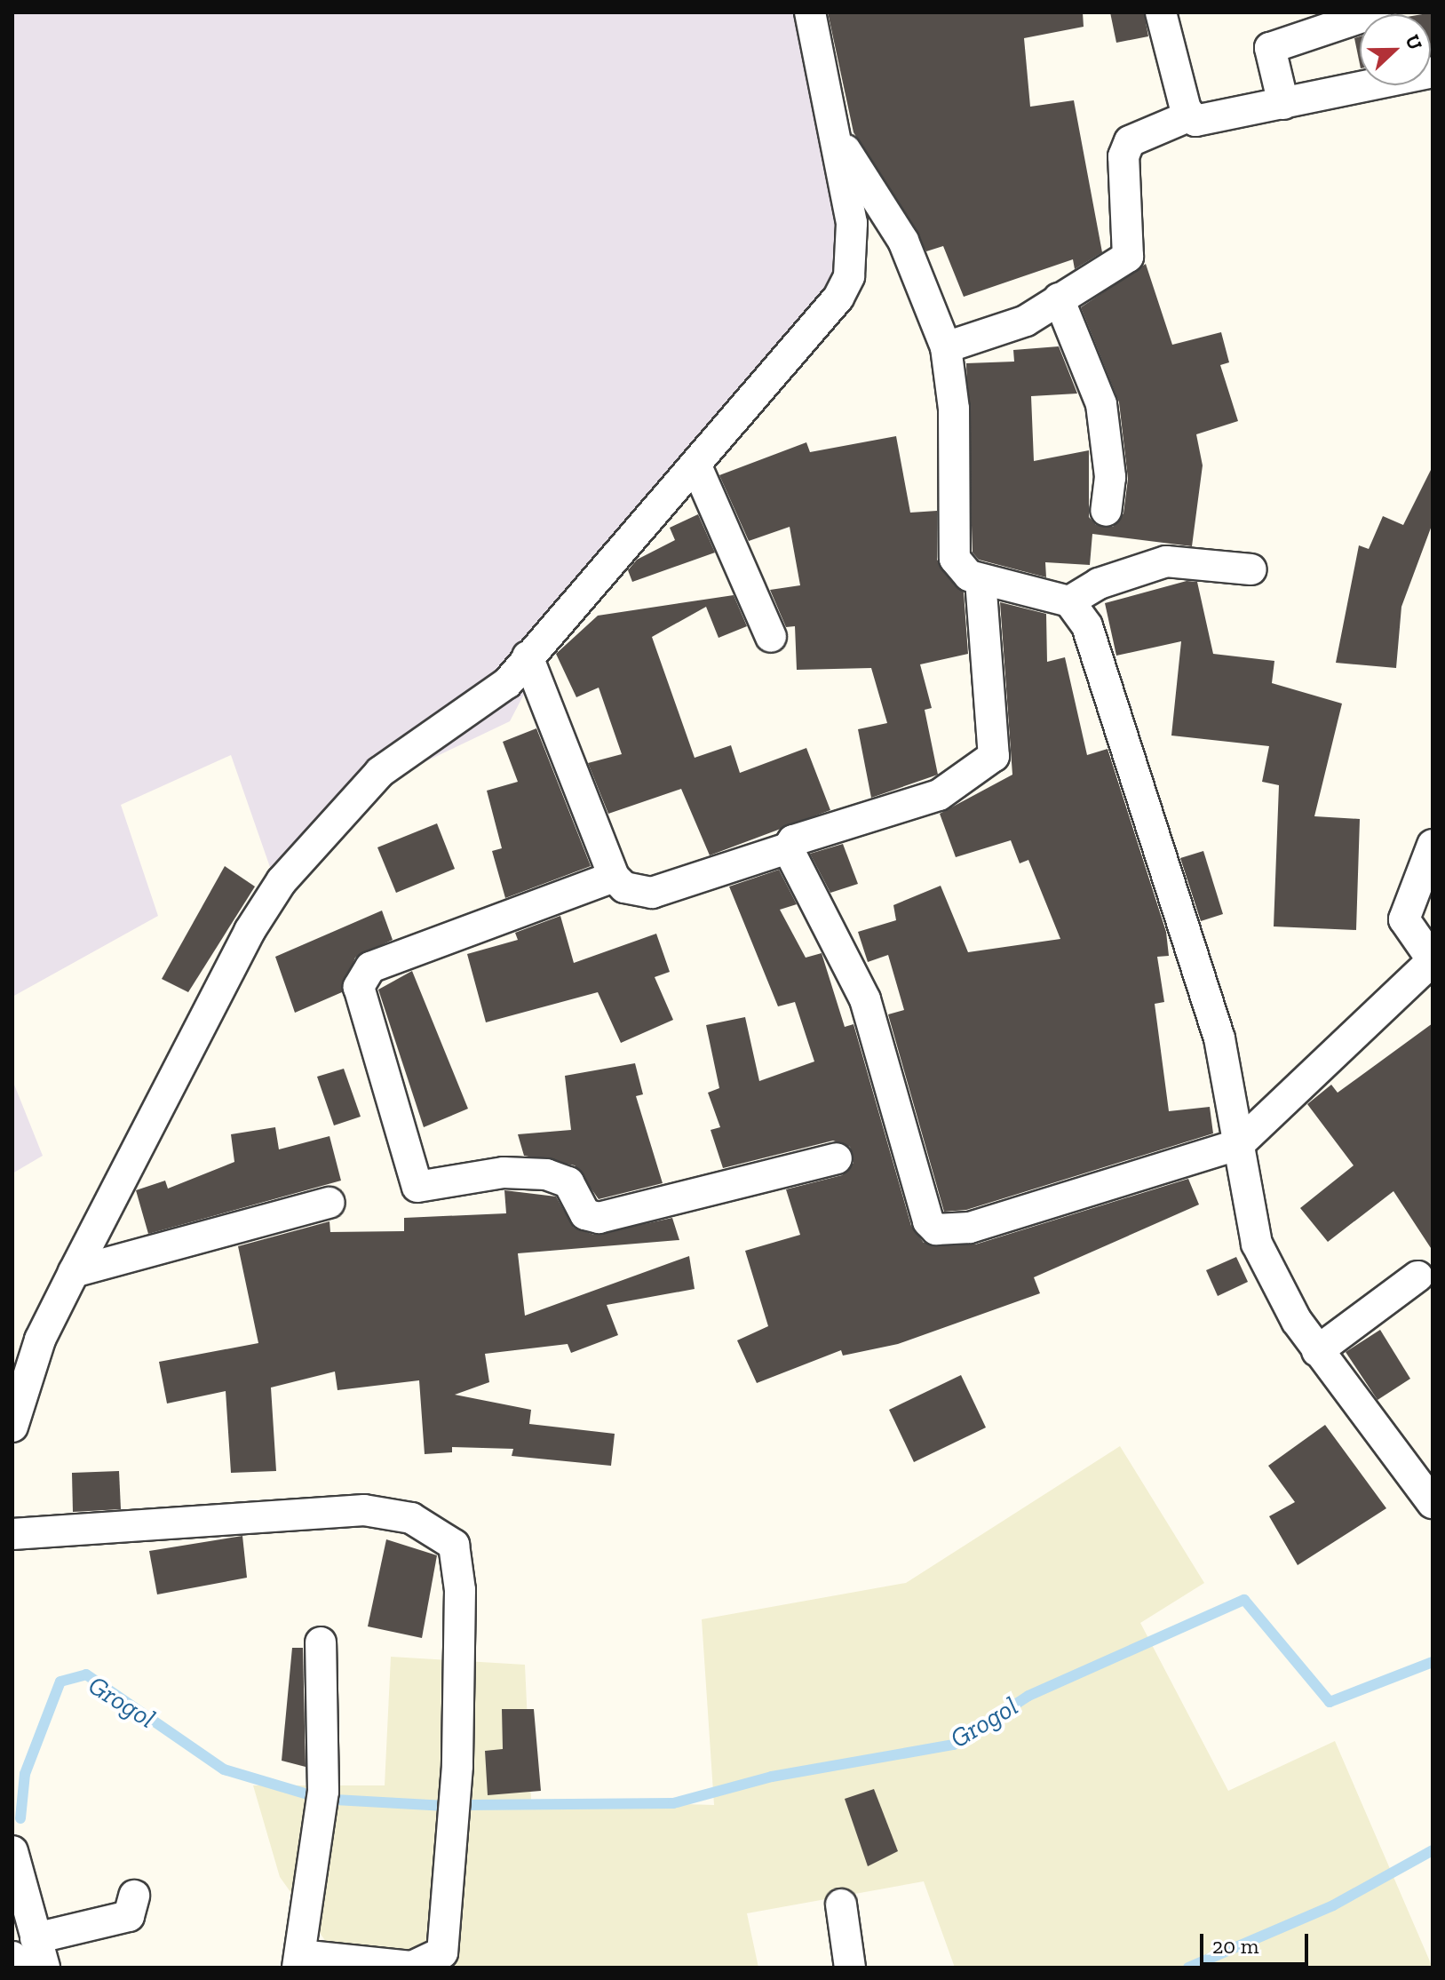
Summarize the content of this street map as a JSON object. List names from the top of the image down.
{
  "water": ["Grogol"],
  "scale_bar": "20 m",
  "north": "right"
}
